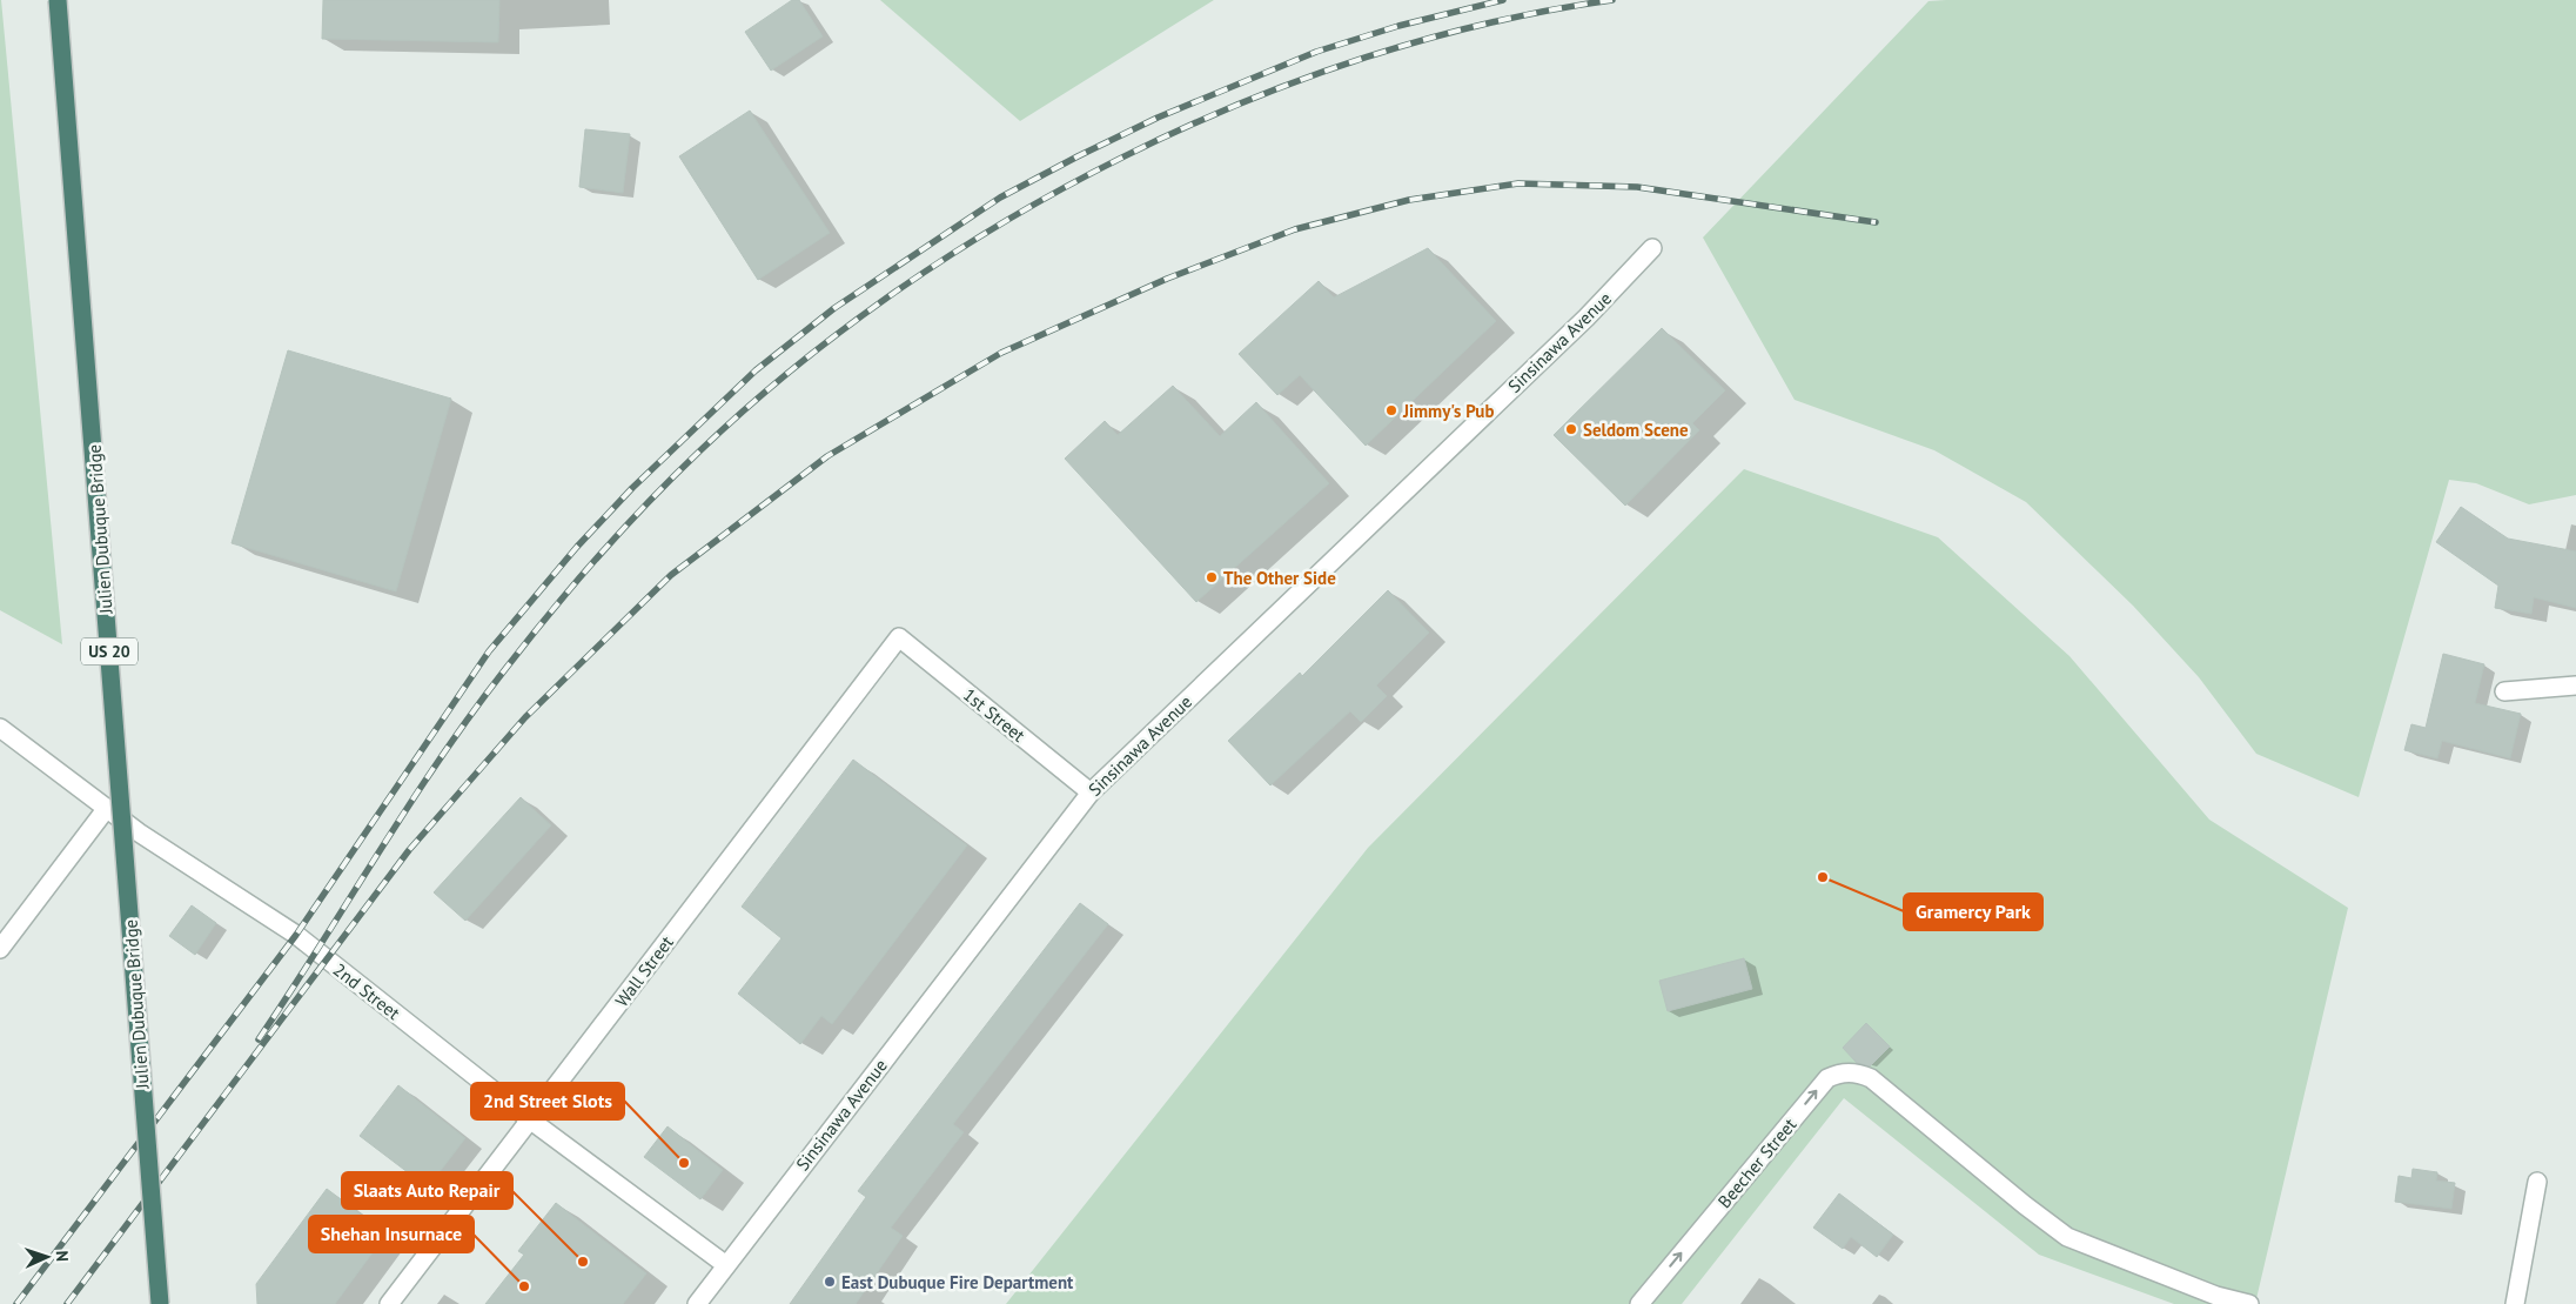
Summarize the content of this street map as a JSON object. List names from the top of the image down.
{
  "streets": {
    "highway": ["Julien Dubuque Bridge", "US 20"],
    "street": [
      "Sinsinawa Avenue",
      "1st Street",
      "Wall Street",
      "2nd Street",
      "Beecher Street"
    ]
  },
  "crossings": [
    ["Sinsinawa Avenue", "1st Street"],
    ["Sinsinawa Avenue", "2nd Street"],
    ["1st Street", "Wall Street"],
    ["Wall Street", "2nd Street"]
  ],
  "places": [
    "Jimmy's Pub",
    "Seldom Scene",
    "The Other Side",
    "Gramercy Park",
    "2nd Street Slots",
    "Slaats Auto Repair",
    "East Dubuque Fire Department",
    "Shehan Insurnace"
  ],
  "north": "right"
}
